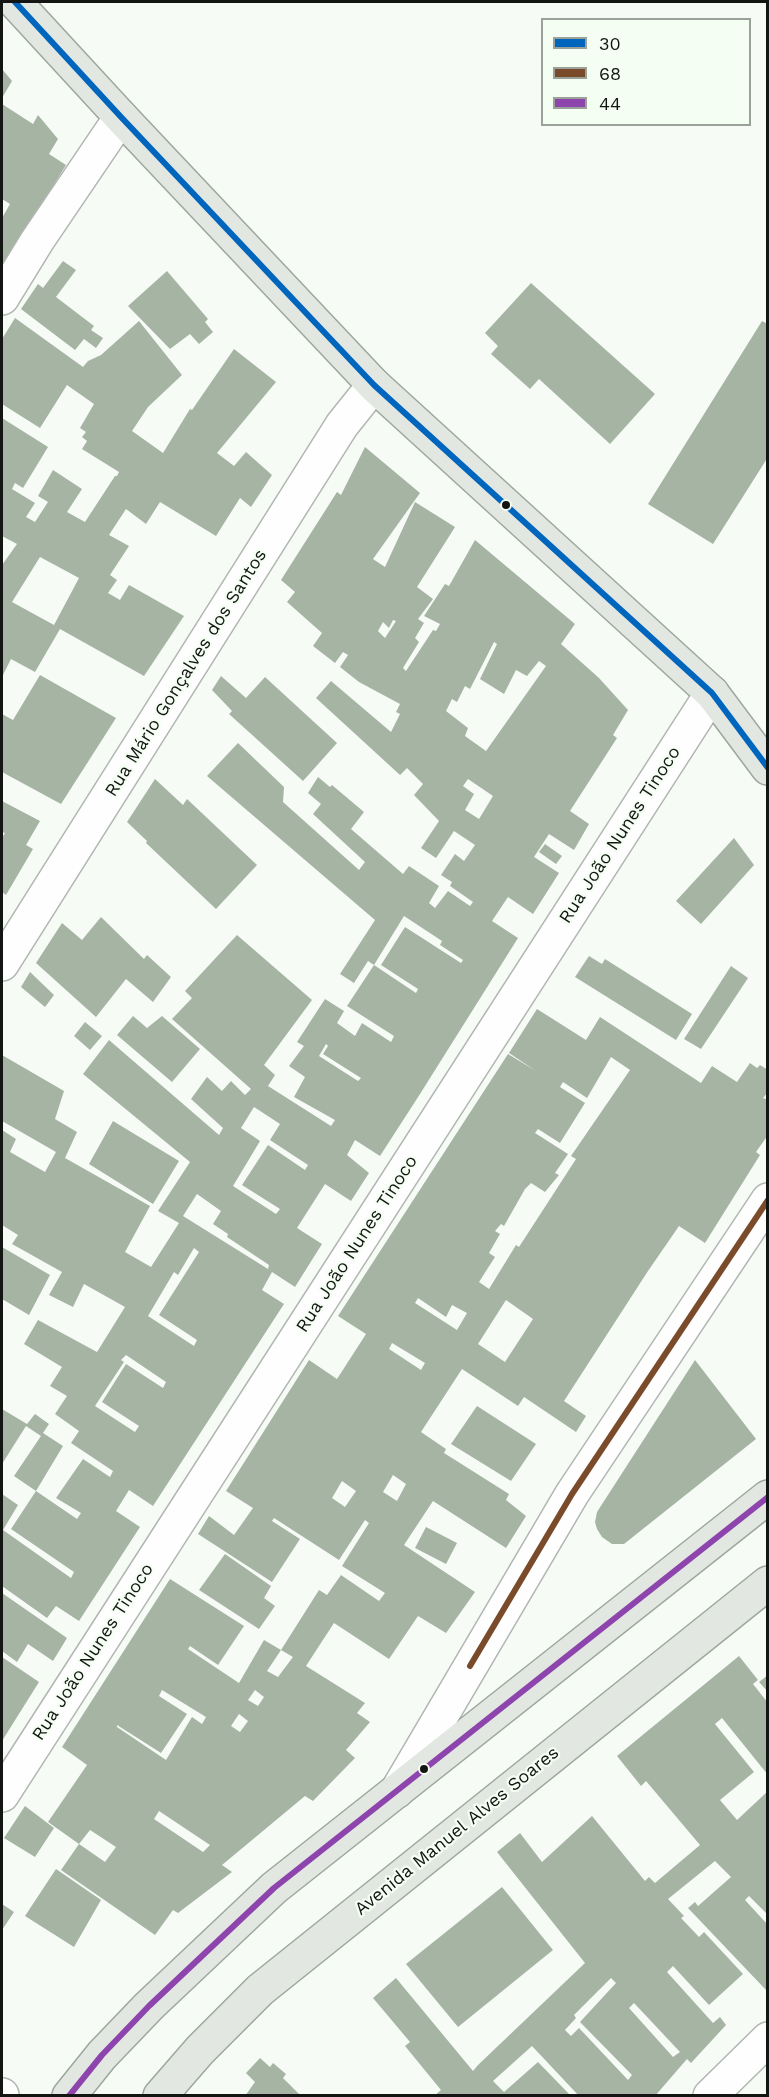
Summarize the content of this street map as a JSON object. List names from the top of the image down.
{
  "streets": {
    "main road": ["Avenida Manuel Alves Soares"],
    "street": ["Rua Mário Gonçalves dos Santos", "Rua João Nunes Tinoco"]
  },
  "lines": ["transit line 30", "transit line 68", "transit line 44"],
  "legend": ["30", "68", "44"]
}
